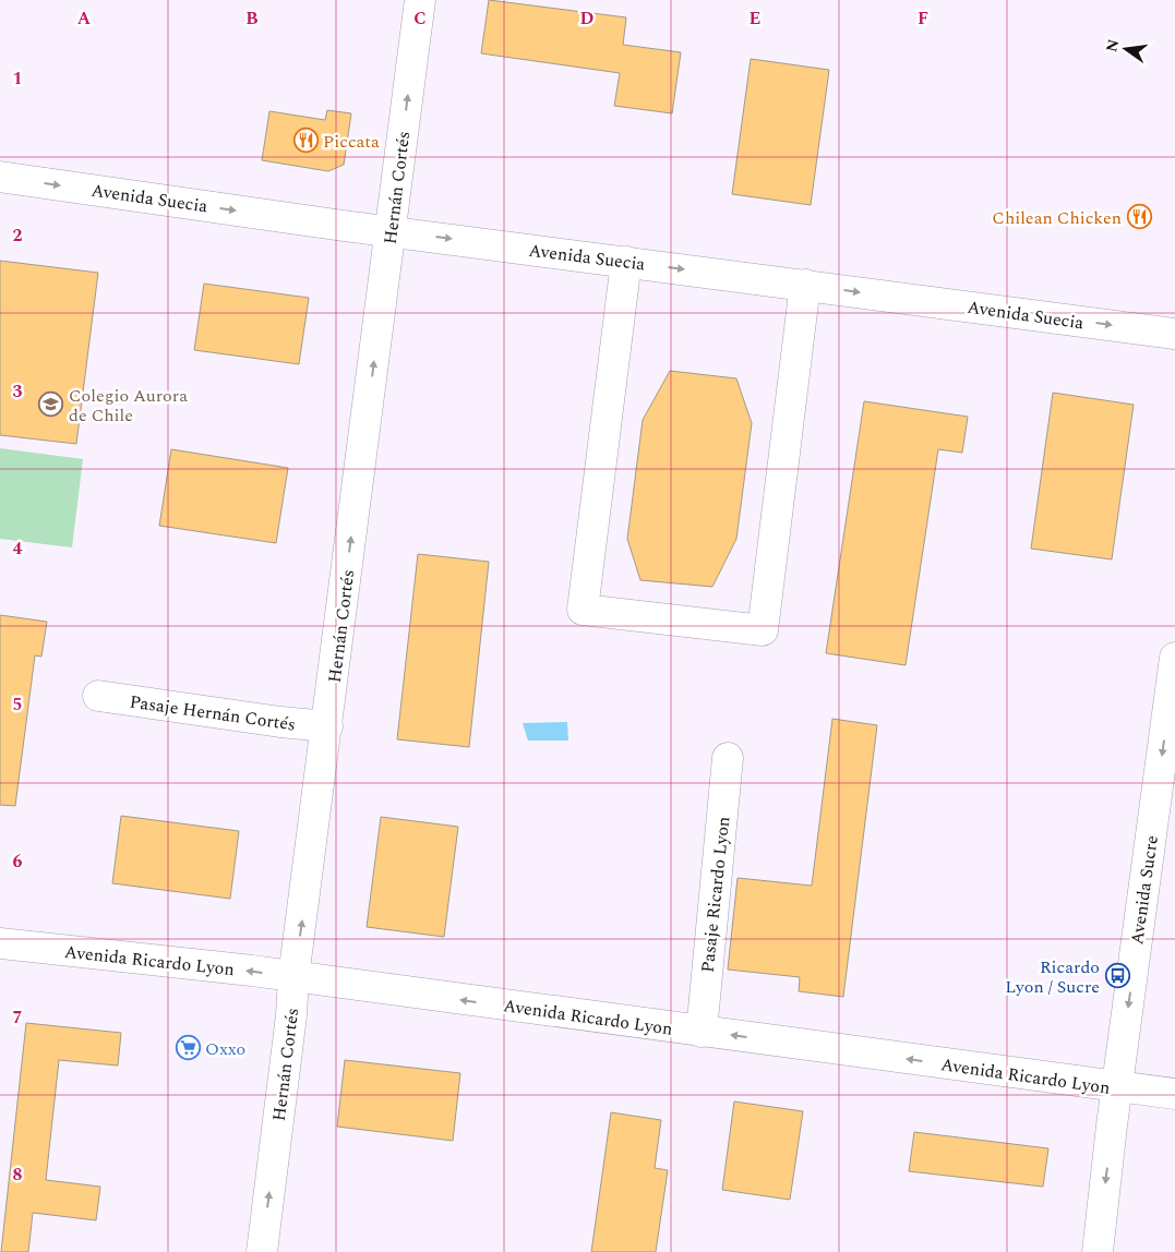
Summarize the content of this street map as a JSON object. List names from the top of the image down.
{
  "streets": {
    "street": [
      "Hernán Cortés",
      "Avenida Suecia",
      "Pasaje Hernán Cortés",
      "Avenida Sucre",
      "Pasaje Ricardo Lyon",
      "Avenida Ricardo Lyon"
    ]
  },
  "crossings": [
    ["Hernán Cortés", "Avenida Suecia"],
    ["Hernán Cortés", "Pasaje Hernán Cortés"],
    ["Hernán Cortés", "Avenida Ricardo Lyon"],
    ["Avenida Sucre", "Avenida Ricardo Lyon"],
    ["Pasaje Ricardo Lyon", "Avenida Ricardo Lyon"]
  ],
  "one_way": [
    "Hernán Cortés",
    "Avenida Suecia",
    "Avenida Sucre",
    "Avenida Ricardo Lyon"
  ],
  "places": {
    "restaurant": ["Piccata", "Chilean Chicken"],
    "school or university": ["Colegio Aurora de Chile"],
    "bus stop": ["Ricardo Lyon / Sucre"],
    "supermarket": ["Oxxo"]
  },
  "north": "left",
  "grid": {
    "columns": [
      "A",
      "B",
      "C",
      "D",
      "E",
      "F"
    ],
    "rows": [
      "1",
      "2",
      "3",
      "4",
      "5",
      "6",
      "7",
      "8"
    ]
  }
}
